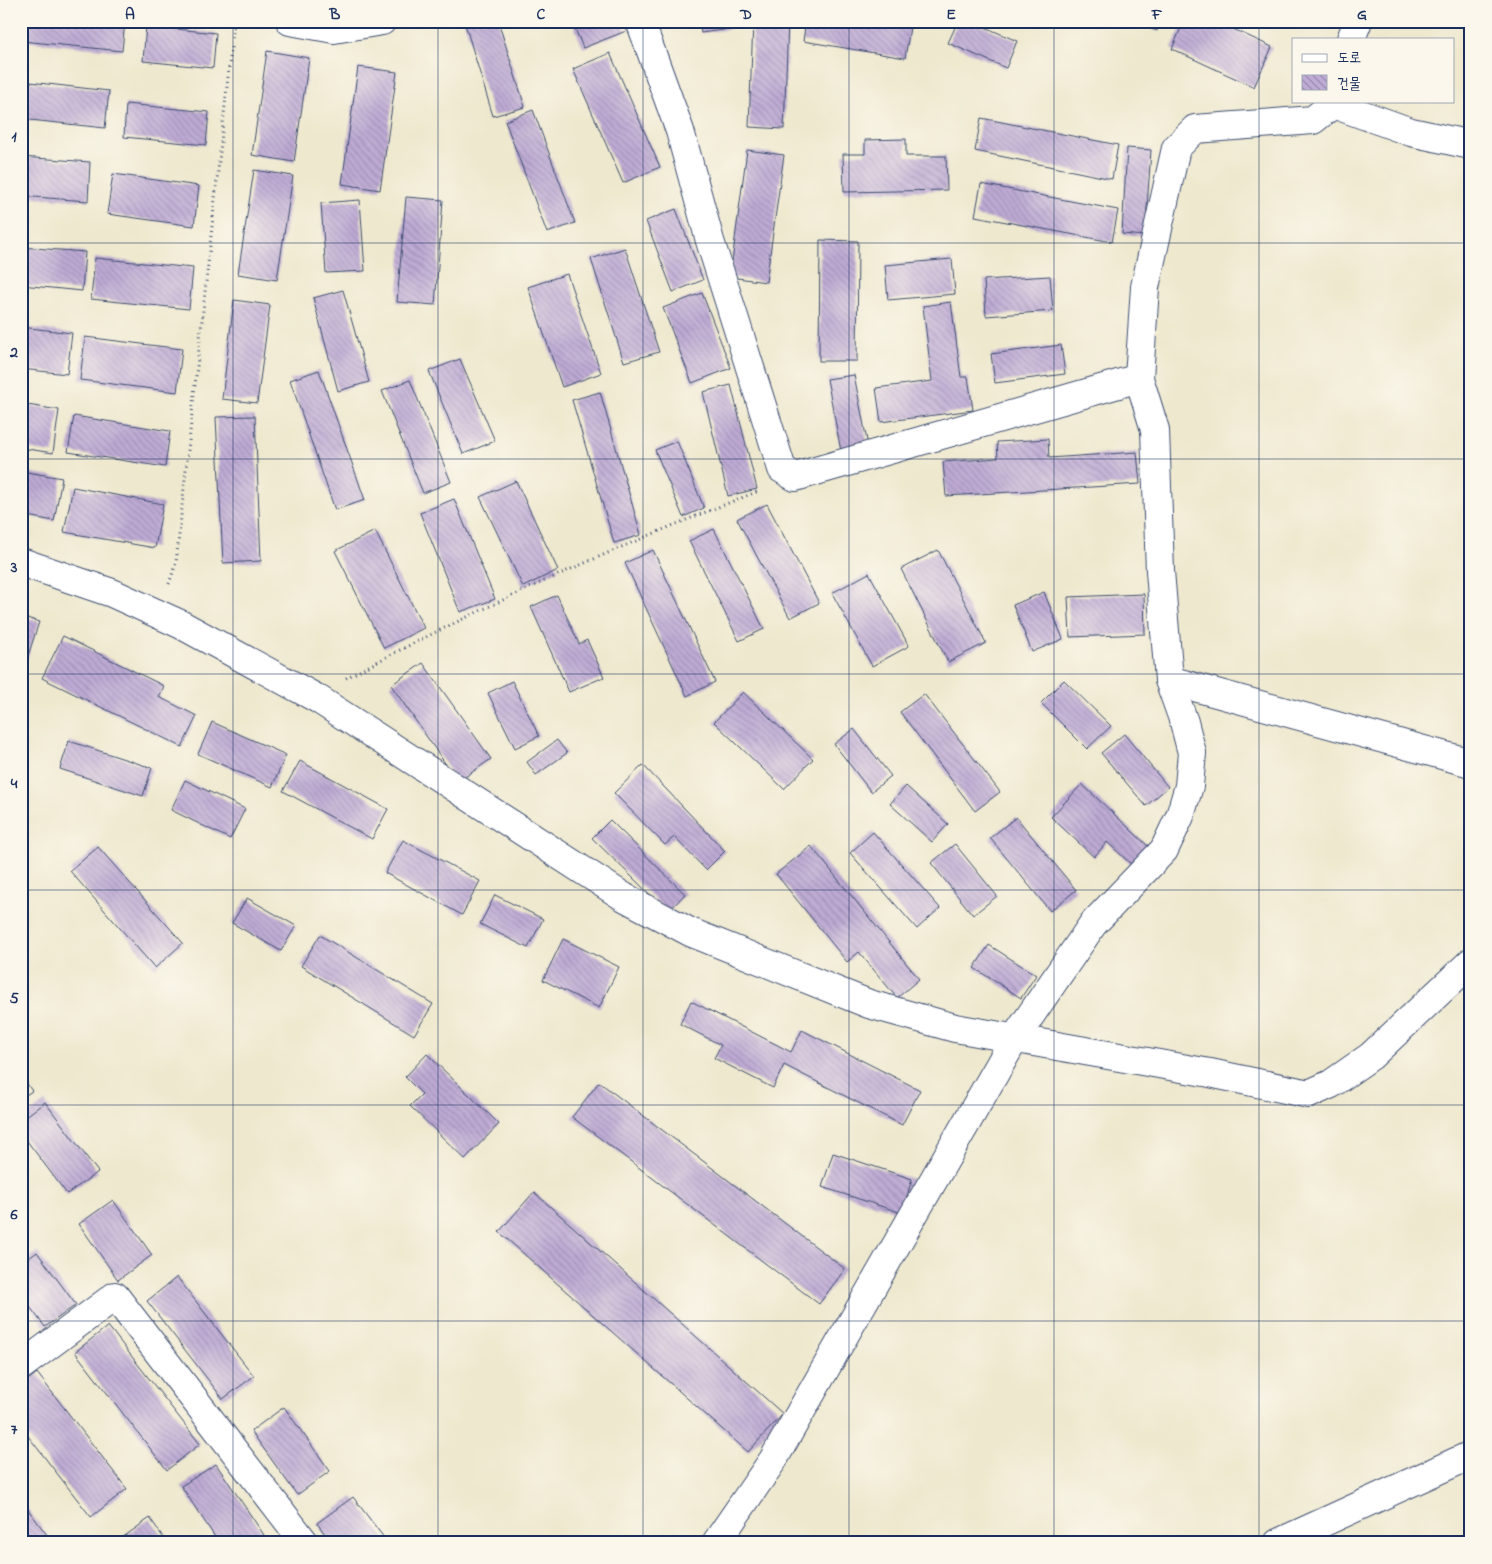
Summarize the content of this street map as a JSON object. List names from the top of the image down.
{
  "legend": ["도로", "건물"],
  "grid": {
    "columns": [
      "A",
      "B",
      "C",
      "D",
      "E",
      "F",
      "G"
    ],
    "rows": [
      "1",
      "2",
      "3",
      "4",
      "5",
      "6",
      "7"
    ]
  }
}
